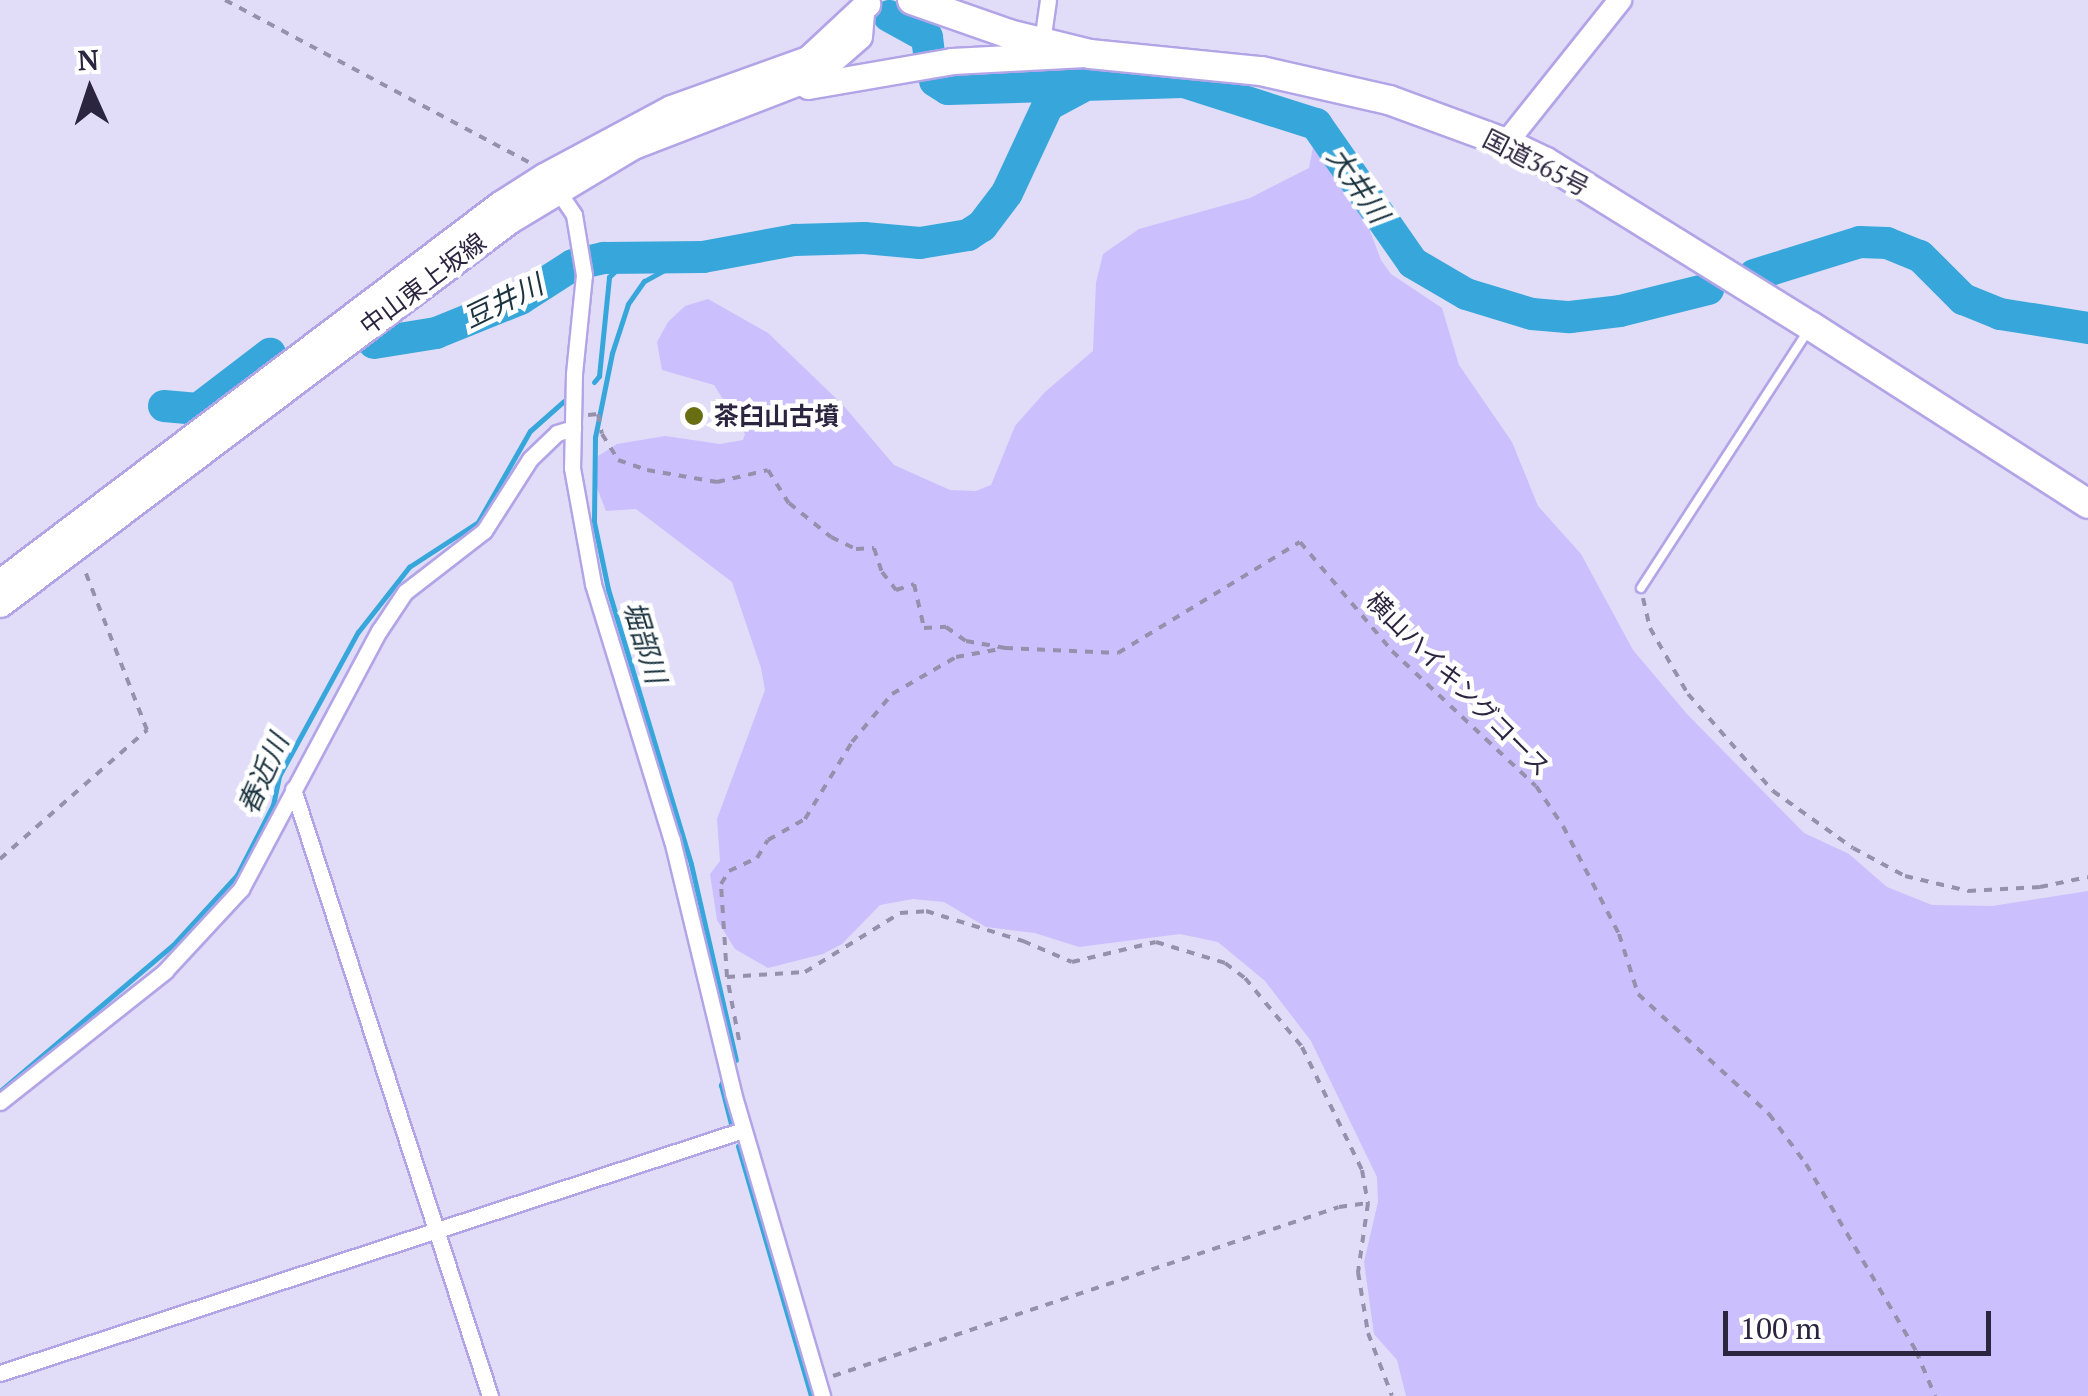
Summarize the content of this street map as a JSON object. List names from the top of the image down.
{
  "streets": {
    "highway": ["国道365号"],
    "main road": ["中山東上坂線"],
    "path": ["横山ハイキングコース"]
  },
  "water": [
    "大井川",
    "豆井川",
    "堀部川",
    "春近川"
  ],
  "places": ["茶臼山古墳"],
  "scale_bar": "100 m",
  "north": "top"
}
